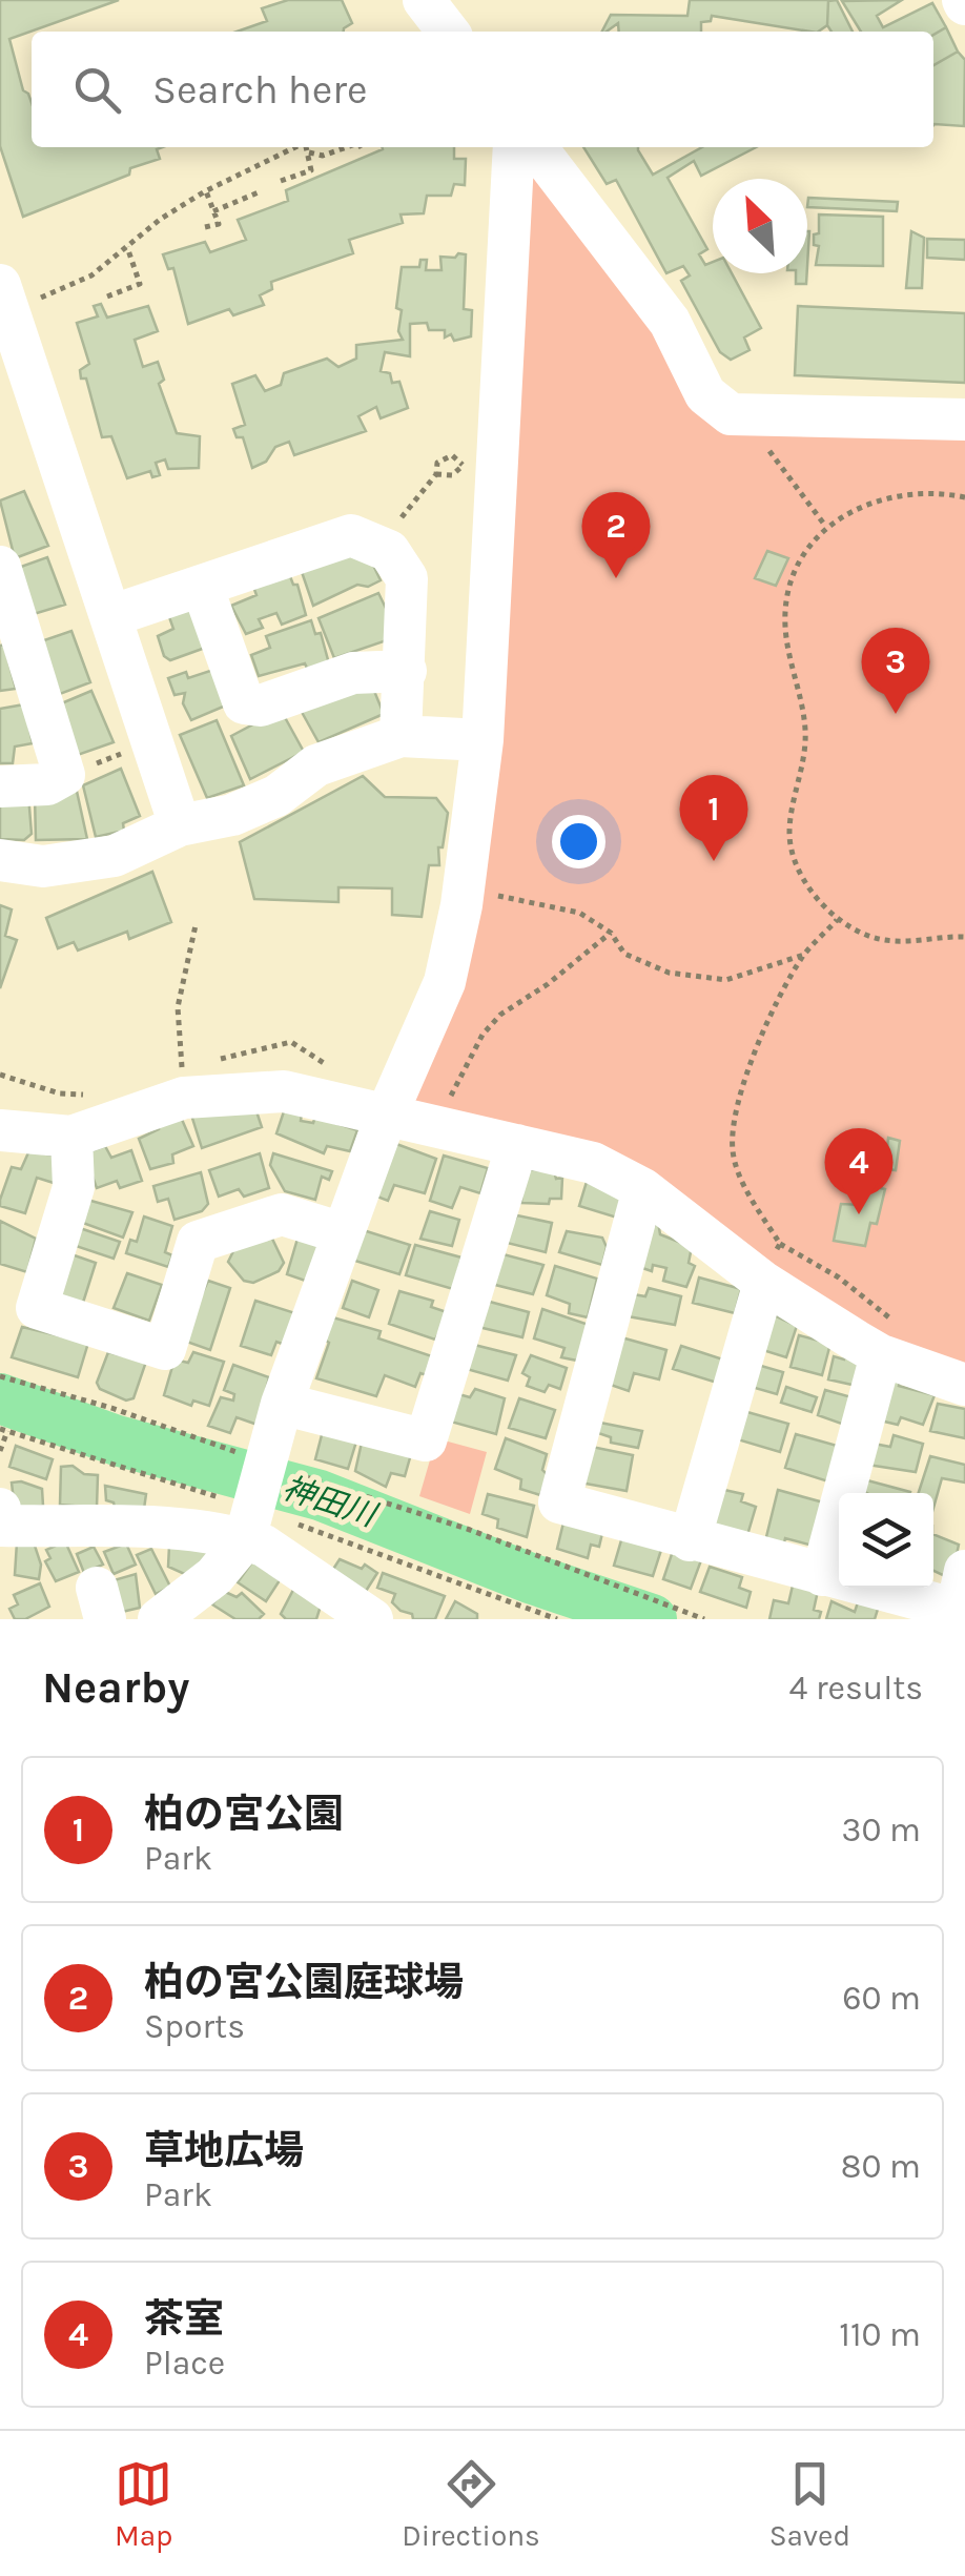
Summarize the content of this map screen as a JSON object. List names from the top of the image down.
{
  "water": ["神田川"],
  "north": "top left",
  "page": {
    "search": "Search here",
    "pins": [
      "2",
      "3",
      "1",
      "4"
    ],
    "heading": ["Nearby", "4 results"],
    "list": [
      {
        "mark": "1",
        "name": "柏の宮公園",
        "note": "Park",
        "value": "30 m"
      },
      {
        "mark": "2",
        "name": "柏の宮公園庭球場",
        "note": "Sports",
        "value": "60 m"
      },
      {
        "mark": "3",
        "name": "草地広場",
        "note": "Park",
        "value": "80 m"
      },
      {
        "mark": "4",
        "name": "茶室",
        "note": "Place",
        "value": "110 m"
      }
    ],
    "nav": ["Map", "Directions", "Saved"]
  }
}
